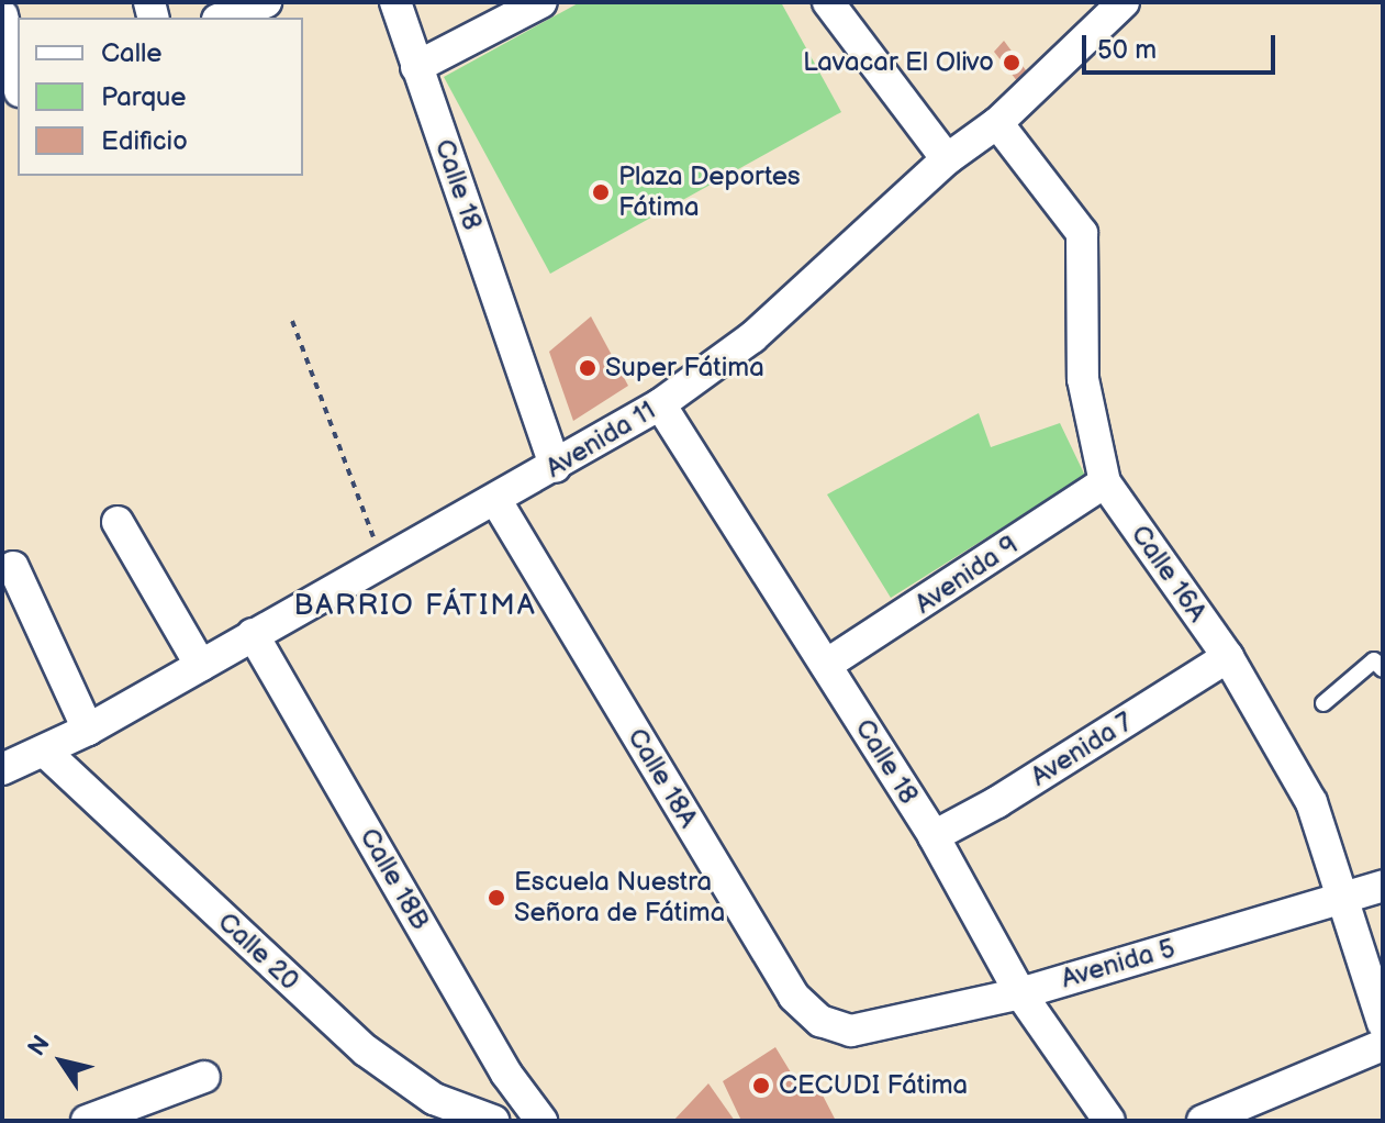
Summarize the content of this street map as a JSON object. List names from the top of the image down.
{
  "streets": {
    "street": [
      "Calle 18",
      "Avenida 11",
      "Calle 16A",
      "Avenida 9",
      "Avenida 7",
      "Calle 18A",
      "Calle 18B",
      "Calle 20",
      "Avenida 5"
    ]
  },
  "crossings": [
    ["Calle 18", "Avenida 11"],
    ["Calle 18", "Avenida 9"],
    ["Calle 18", "Avenida 7"],
    ["Calle 18", "Avenida 5"],
    ["Avenida 11", "Calle 16A"],
    ["Avenida 11", "Calle 18A"],
    ["Avenida 11", "Calle 18B"],
    ["Avenida 11", "Calle 20"],
    ["Calle 16A", "Avenida 9"],
    ["Calle 16A", "Avenida 7"],
    ["Calle 16A", "Avenida 5"],
    ["Calle 18A", "Avenida 5"]
  ],
  "districts": ["BARRIO FÁTIMA"],
  "places": [
    "Lavacar El Olivo",
    "Plaza Deportes Fátima",
    "Super Fátima",
    "Escuela Nuestra Señora de Fátima",
    "CECUDI Fátima"
  ],
  "legend": ["Calle", "Parque", "Edificio"],
  "scale_bar": "50 m",
  "north": "top left"
}
